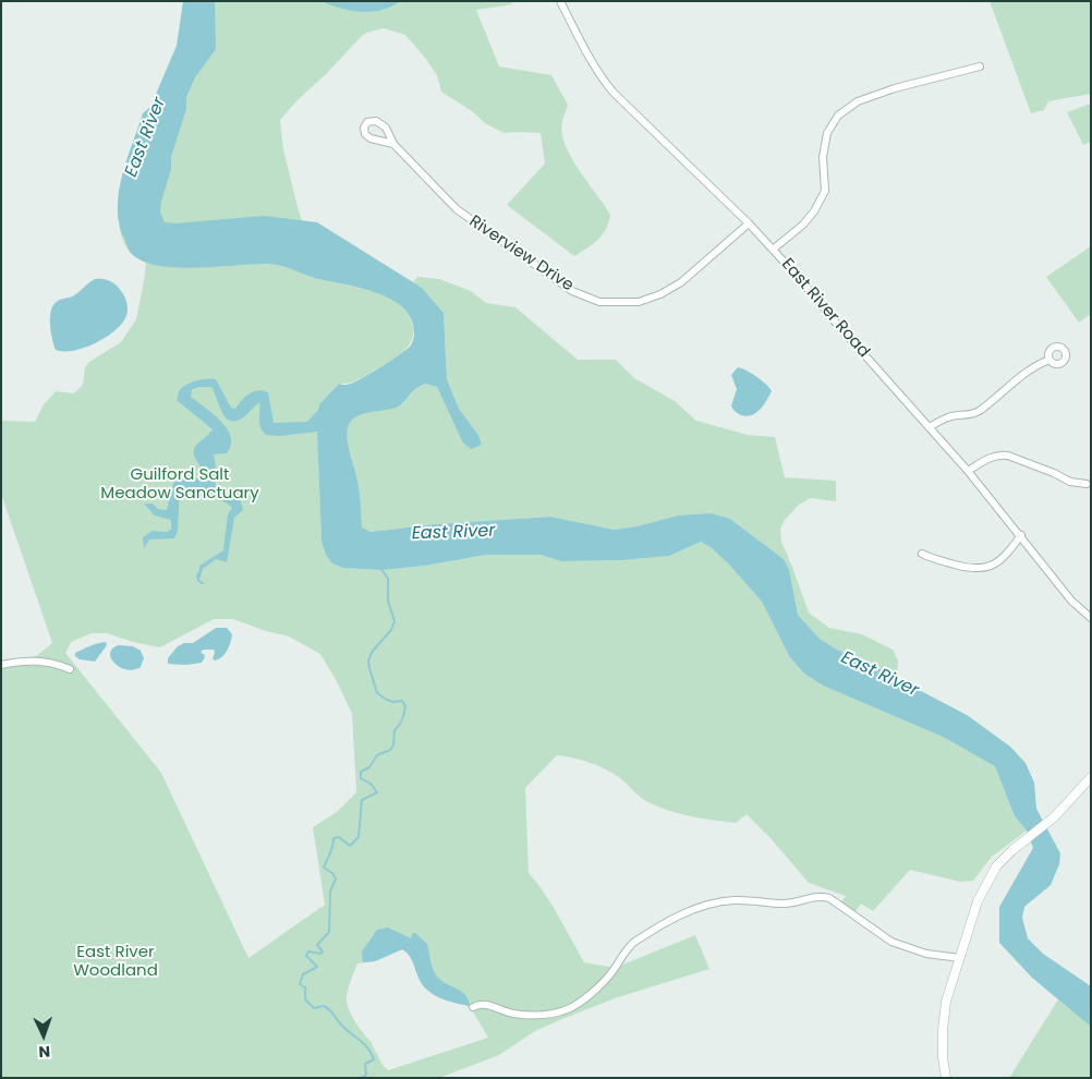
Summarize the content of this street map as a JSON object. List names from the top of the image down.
{
  "streets": {
    "street": ["Riverview Drive", "East River Road"]
  },
  "crossings": [
    ["Riverview Drive", "East River Road"]
  ],
  "water": ["East River"],
  "parks": ["Guilford Salt Meadow Sanctuary", "East River Woodland"],
  "north": "bottom"
}
